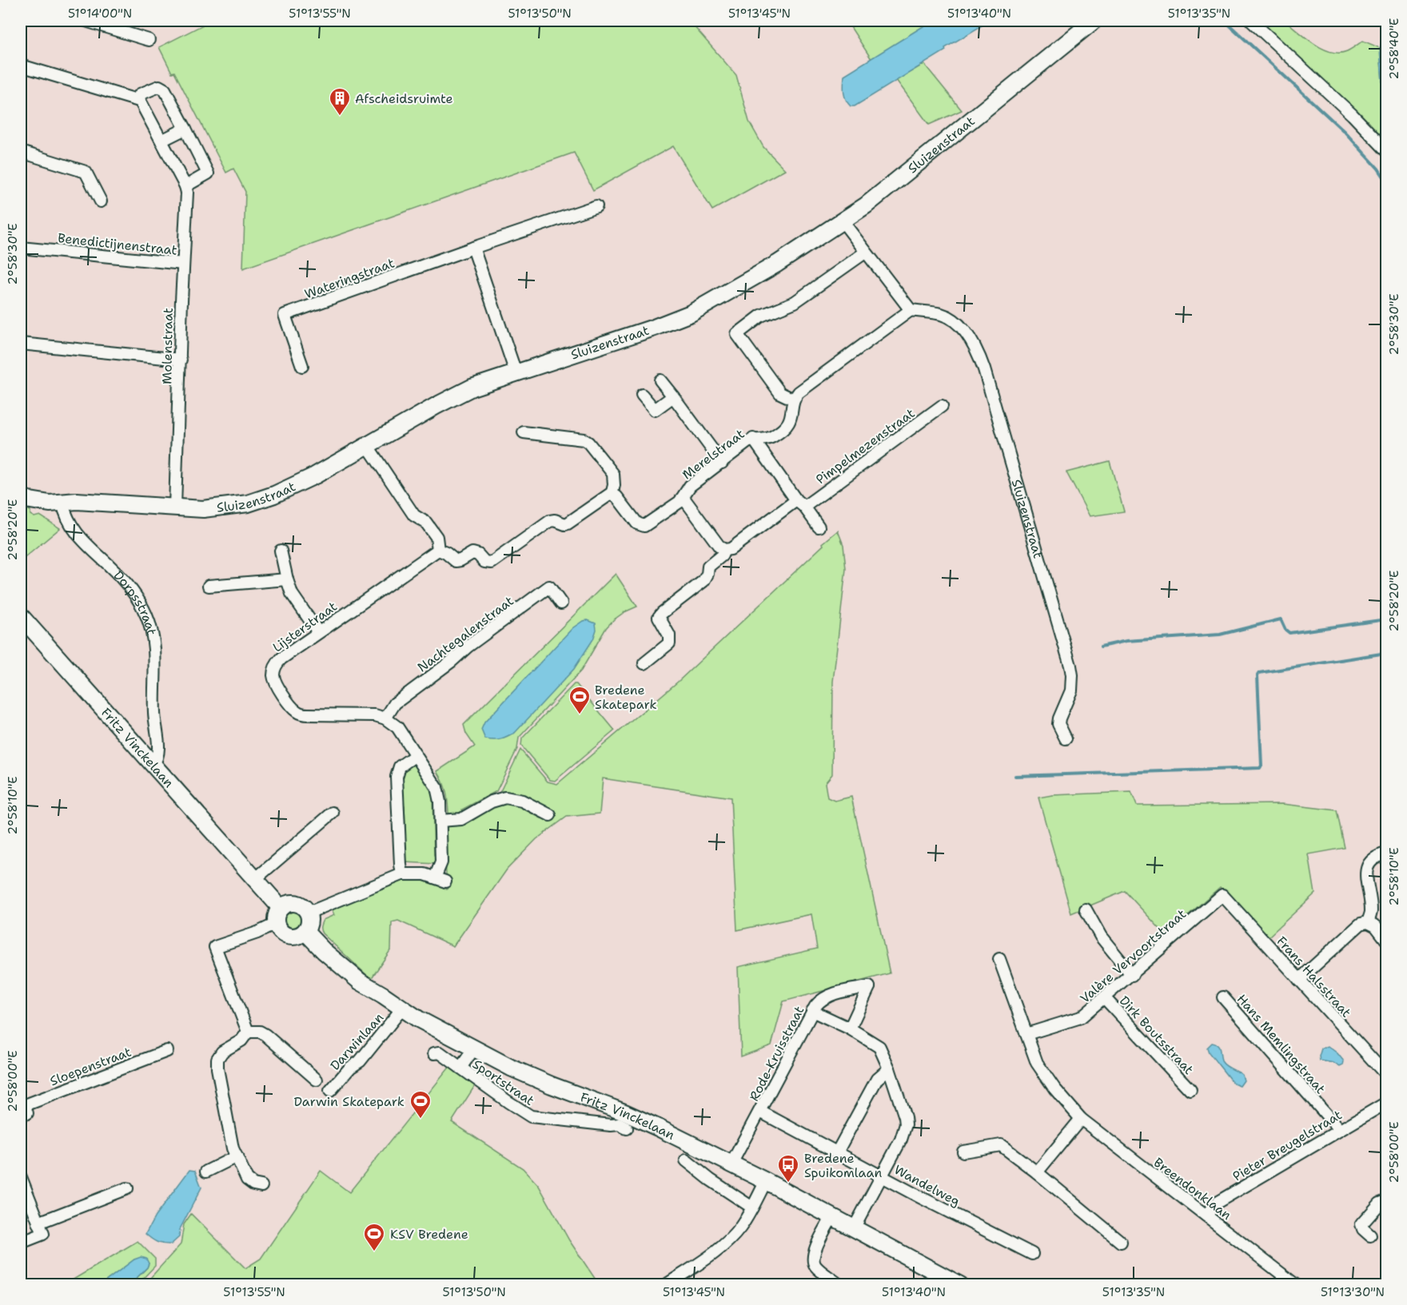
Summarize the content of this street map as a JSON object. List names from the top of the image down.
{
  "streets": {
    "street": [
      "Sluizenstraat",
      "Benedictijnenstraat",
      "Wateringstraat",
      "Molenstraat",
      "Pimpelmezenstraat",
      "Merelstraat",
      "Dorpsstraat",
      "Lijsterstraat",
      "Nachtegalenstraat",
      "Fritz Vinckelaan",
      "Valère Vervoortstraat",
      "Frans Halsstraat",
      "Dirk Boutsstraat",
      "Darwinlaan",
      "Hans Memlingstraat",
      "Rode-Kruisstraat",
      "Sloepenstraat",
      "Sportstraat",
      "Pieter Breugelstraat",
      "Wandelweg",
      "Breendonklaan"
    ]
  },
  "crossings": [
    ["Sluizenstraat", "Molenstraat"],
    ["Sluizenstraat", "Dorpsstraat"],
    ["Benedictijnenstraat", "Molenstraat"],
    ["Dorpsstraat", "Fritz Vinckelaan"],
    ["Lijsterstraat", "Nachtegalenstraat"],
    ["Fritz Vinckelaan", "Darwinlaan"],
    ["Fritz Vinckelaan", "Rode-Kruisstraat"],
    ["Fritz Vinckelaan", "Sportstraat"],
    ["Valère Vervoortstraat", "Frans Halsstraat"],
    ["Valère Vervoortstraat", "Dirk Boutsstraat"],
    ["Valère Vervoortstraat", "Breendonklaan"],
    ["Hans Memlingstraat", "Pieter Breugelstraat"],
    ["Rode-Kruisstraat", "Wandelweg"],
    ["Pieter Breugelstraat", "Breendonklaan"]
  ],
  "places": {
    "building": ["Afscheidsruimte"],
    "sports": ["Bredene Skatepark", "Darwin Skatepark", "KSV Bredene"],
    "bus stop": ["Bredene Spuikomlaan"]
  },
  "coordinates": [
    "51°14'00\"N",
    "51°13'55\"N",
    "51°13'50\"N",
    "51°13'45\"N",
    "51°13'40\"N",
    "51°13'35\"N",
    "2°58'40\"E",
    "2°58'30\"E",
    "2°58'20\"E",
    "2°58'10\"E",
    "2°58'00\"E",
    "51°13'30\"N"
  ]
}
